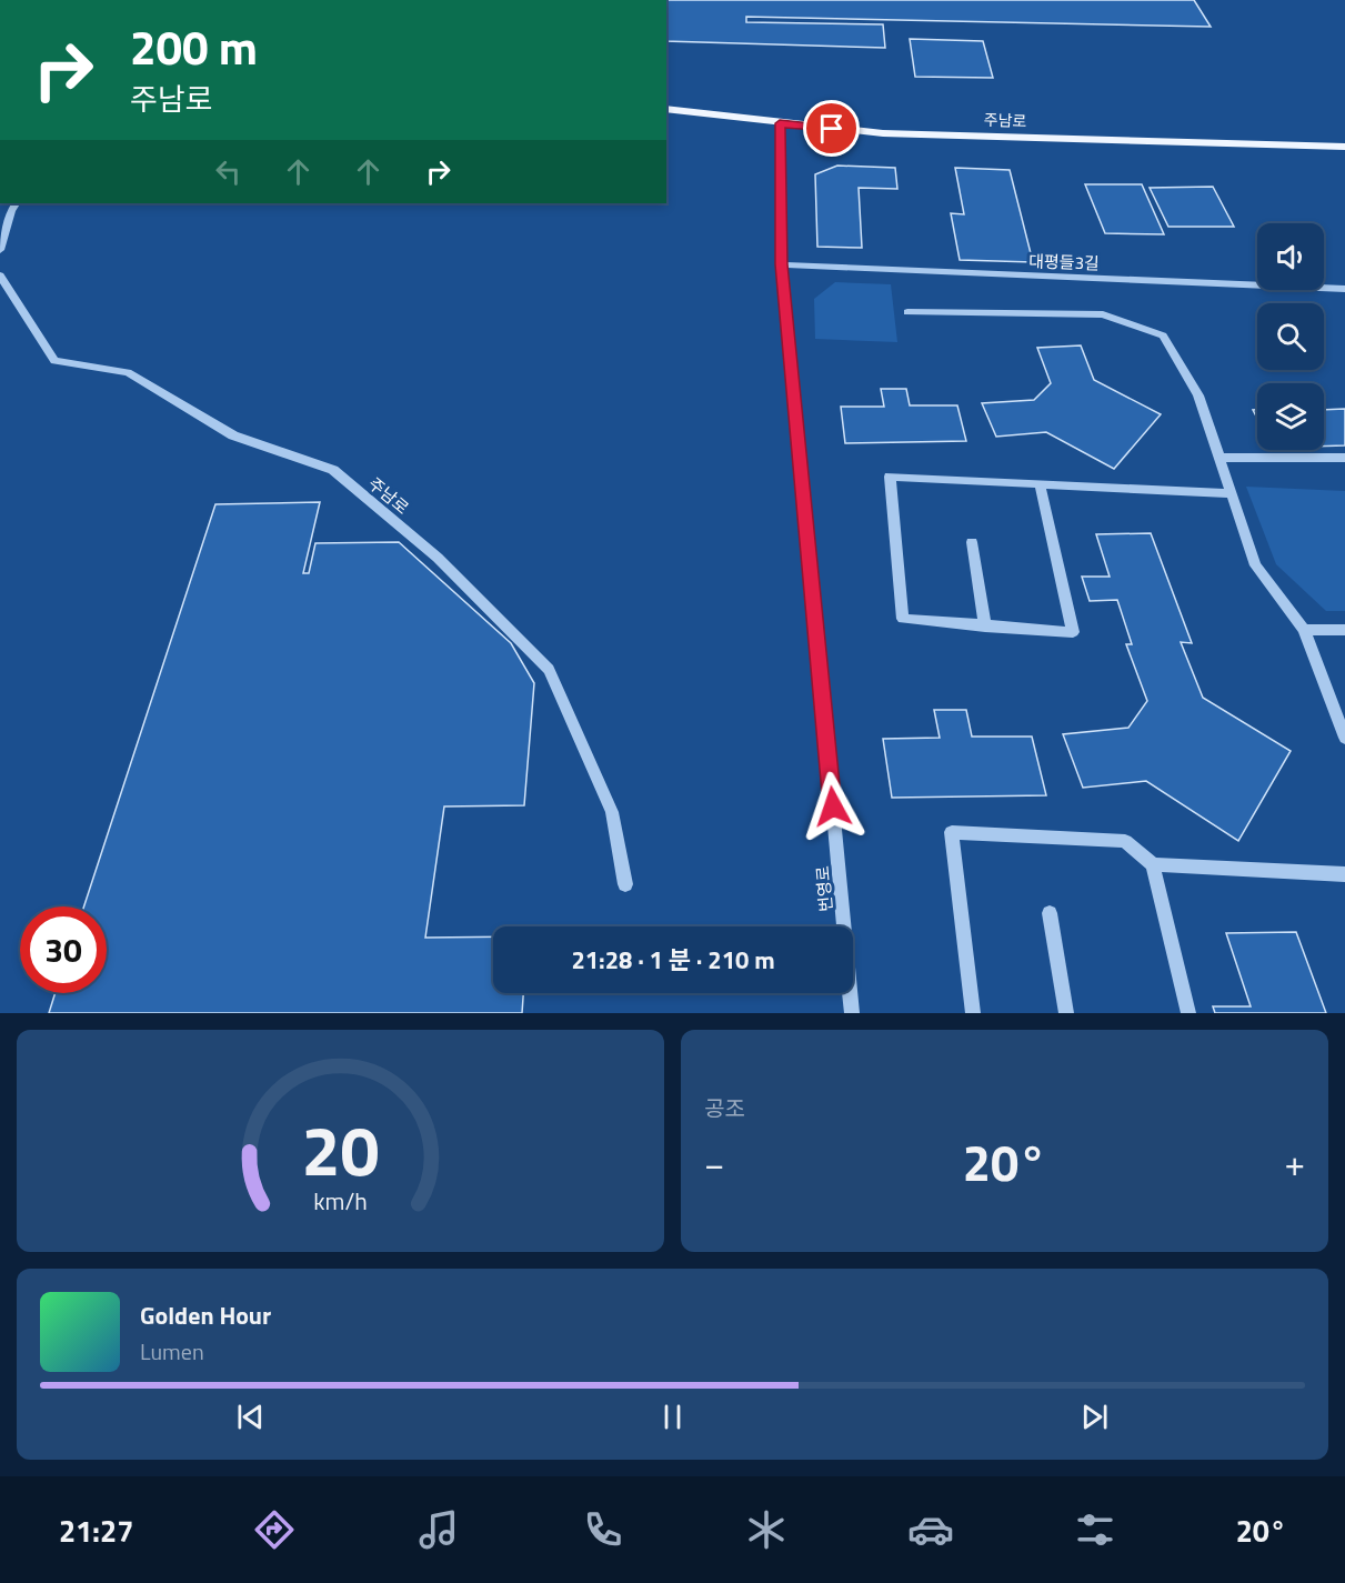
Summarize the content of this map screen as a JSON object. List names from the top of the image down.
{
  "streets": {
    "main road": ["주남로"],
    "street": ["대평들3길", "번영로"]
  },
  "crossings": [
    ["주남로", "번영로"],
    ["대평들3길", "번영로"]
  ],
  "page": {
    "turn": ["200 m", "주남로"],
    "limit": "30",
    "trip": "21:28 · 1 분 · 210 m",
    "tile": "공조",
    "heat": ["−", "20°", "+"],
    "song": ["Golden Hour", "Lumen"],
    "tabs": ["21:27", "20°"],
    "gauge": ["20", "km/h"]
  }
}
